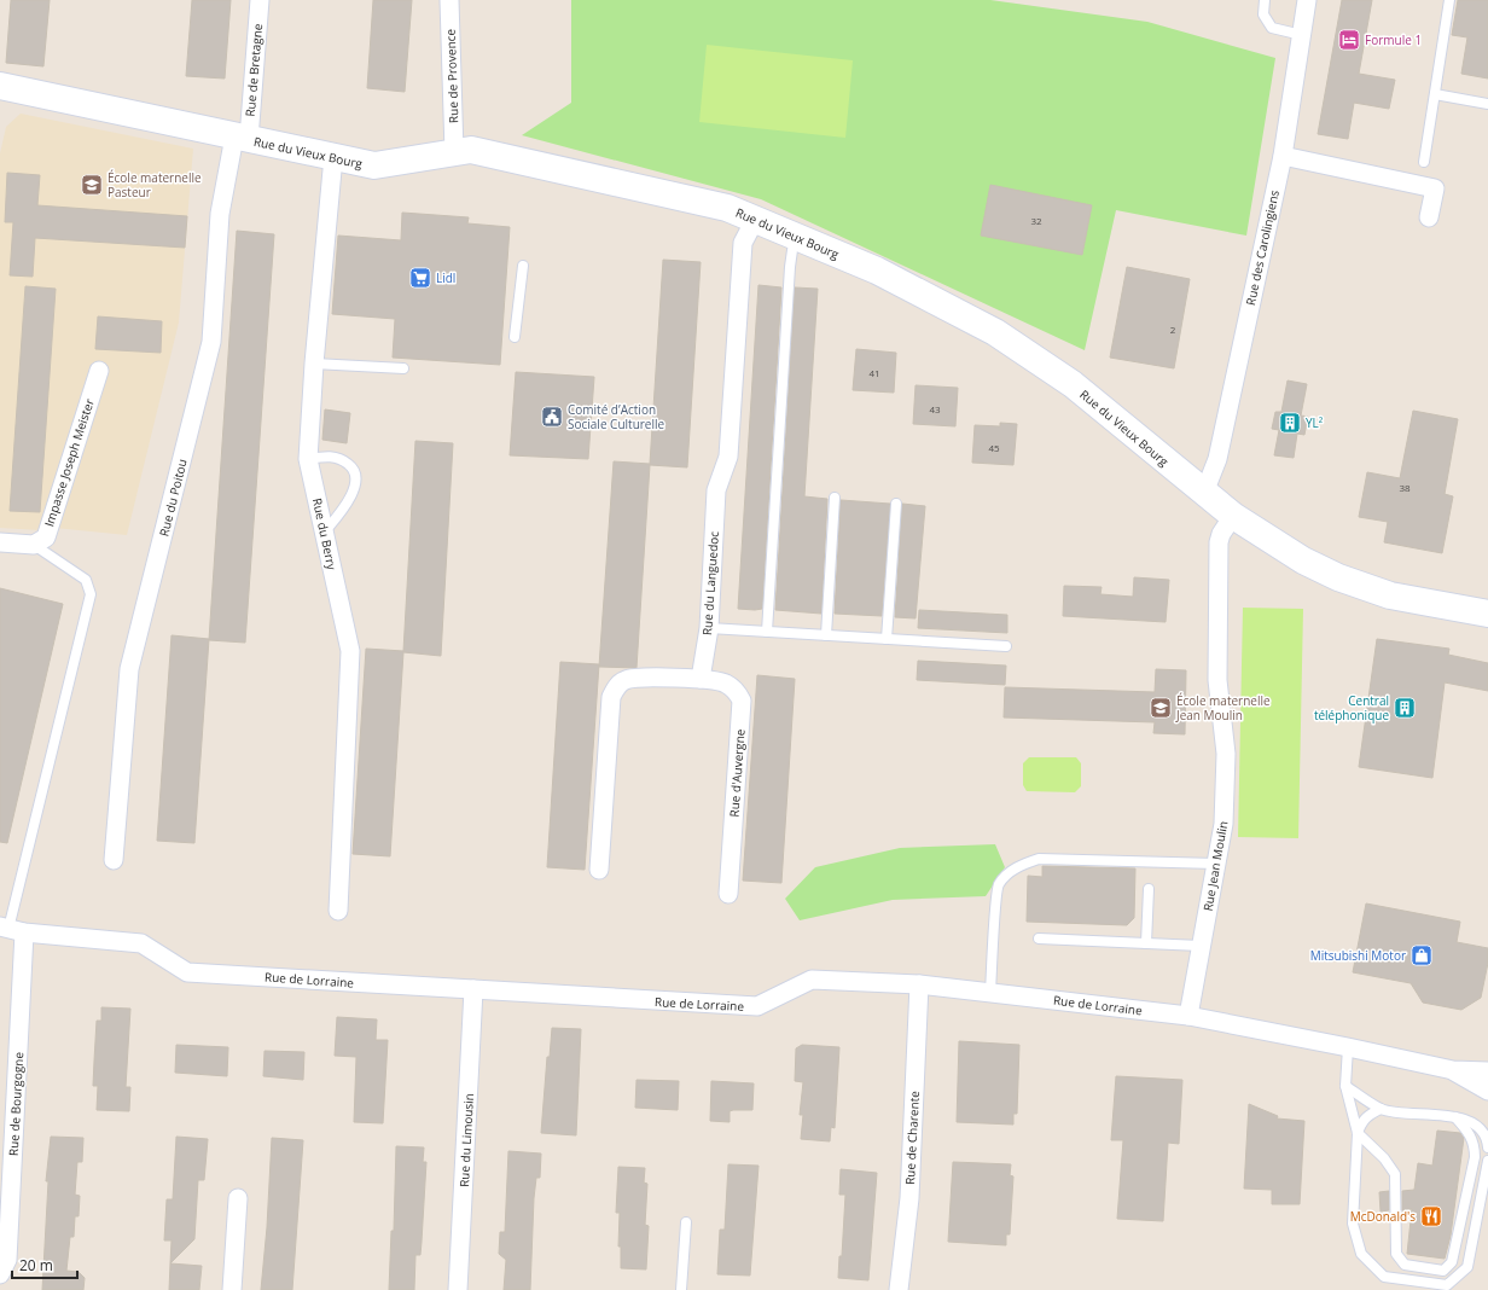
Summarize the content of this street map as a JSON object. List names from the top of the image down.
{
  "streets": {
    "street": [
      "Rue de Bretagne",
      "Rue de Provence",
      "Rue du Vieux Bourg",
      "Rue des Carolingiens",
      "Impasse Joseph Meister",
      "Rue du Poitou",
      "Rue du Berry",
      "Rue du Languedoc",
      "Rue d'Auvergne",
      "Rue Jean Moulin",
      "Rue de Lorraine",
      "Rue de Bourgogne",
      "Rue de Charente",
      "Rue du Limousin"
    ]
  },
  "crossings": [
    ["Rue de Bretagne", "Rue du Vieux Bourg"],
    ["Rue de Bretagne", "Rue du Poitou"],
    ["Rue de Provence", "Rue du Vieux Bourg"],
    ["Rue du Vieux Bourg", "Rue des Carolingiens"],
    ["Rue du Vieux Bourg", "Rue du Poitou"],
    ["Rue du Vieux Bourg", "Rue du Berry"],
    ["Rue du Vieux Bourg", "Rue du Languedoc"],
    ["Rue du Vieux Bourg", "Rue Jean Moulin"],
    ["Rue du Languedoc", "Rue d'Auvergne"],
    ["Rue Jean Moulin", "Rue de Lorraine"],
    ["Rue de Lorraine", "Rue de Bourgogne"],
    ["Rue de Lorraine", "Rue de Charente"],
    ["Rue de Lorraine", "Rue du Limousin"]
  ],
  "places": {
    "hotel": ["Formule 1"],
    "school or university": ["École maternelle Pasteur", "École maternelle Jean Moulin"],
    "supermarket": ["Lidl"],
    "public building": ["Comité d’Action Sociale Culturelle"],
    "building": ["YL²", "Central téléphonique"],
    "shop": ["Mitsubishi Motor"],
    "restaurant": ["McDonald's"]
  },
  "house_numbers": [
    "32",
    "2",
    "41",
    "43",
    "45",
    "38"
  ],
  "scale_bar": "20 m"
}
